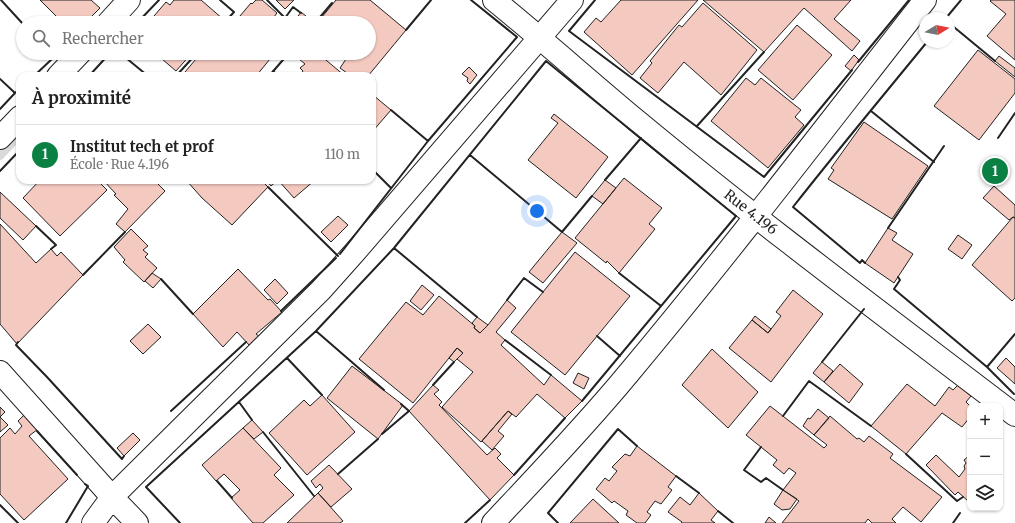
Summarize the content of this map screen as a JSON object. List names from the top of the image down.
{
  "streets": {
    "street": ["Rue 4.196"]
  },
  "north": "right",
  "page": {
    "search": "Rechercher",
    "heading": "À proximité",
    "list": [
      {
        "mark": "1",
        "name": "Institut tech et prof",
        "note": "École · Rue 4.196",
        "value": "110 m"
      }
    ],
    "pins": "1",
    "map_buttons": ["+", "−"]
  }
}
